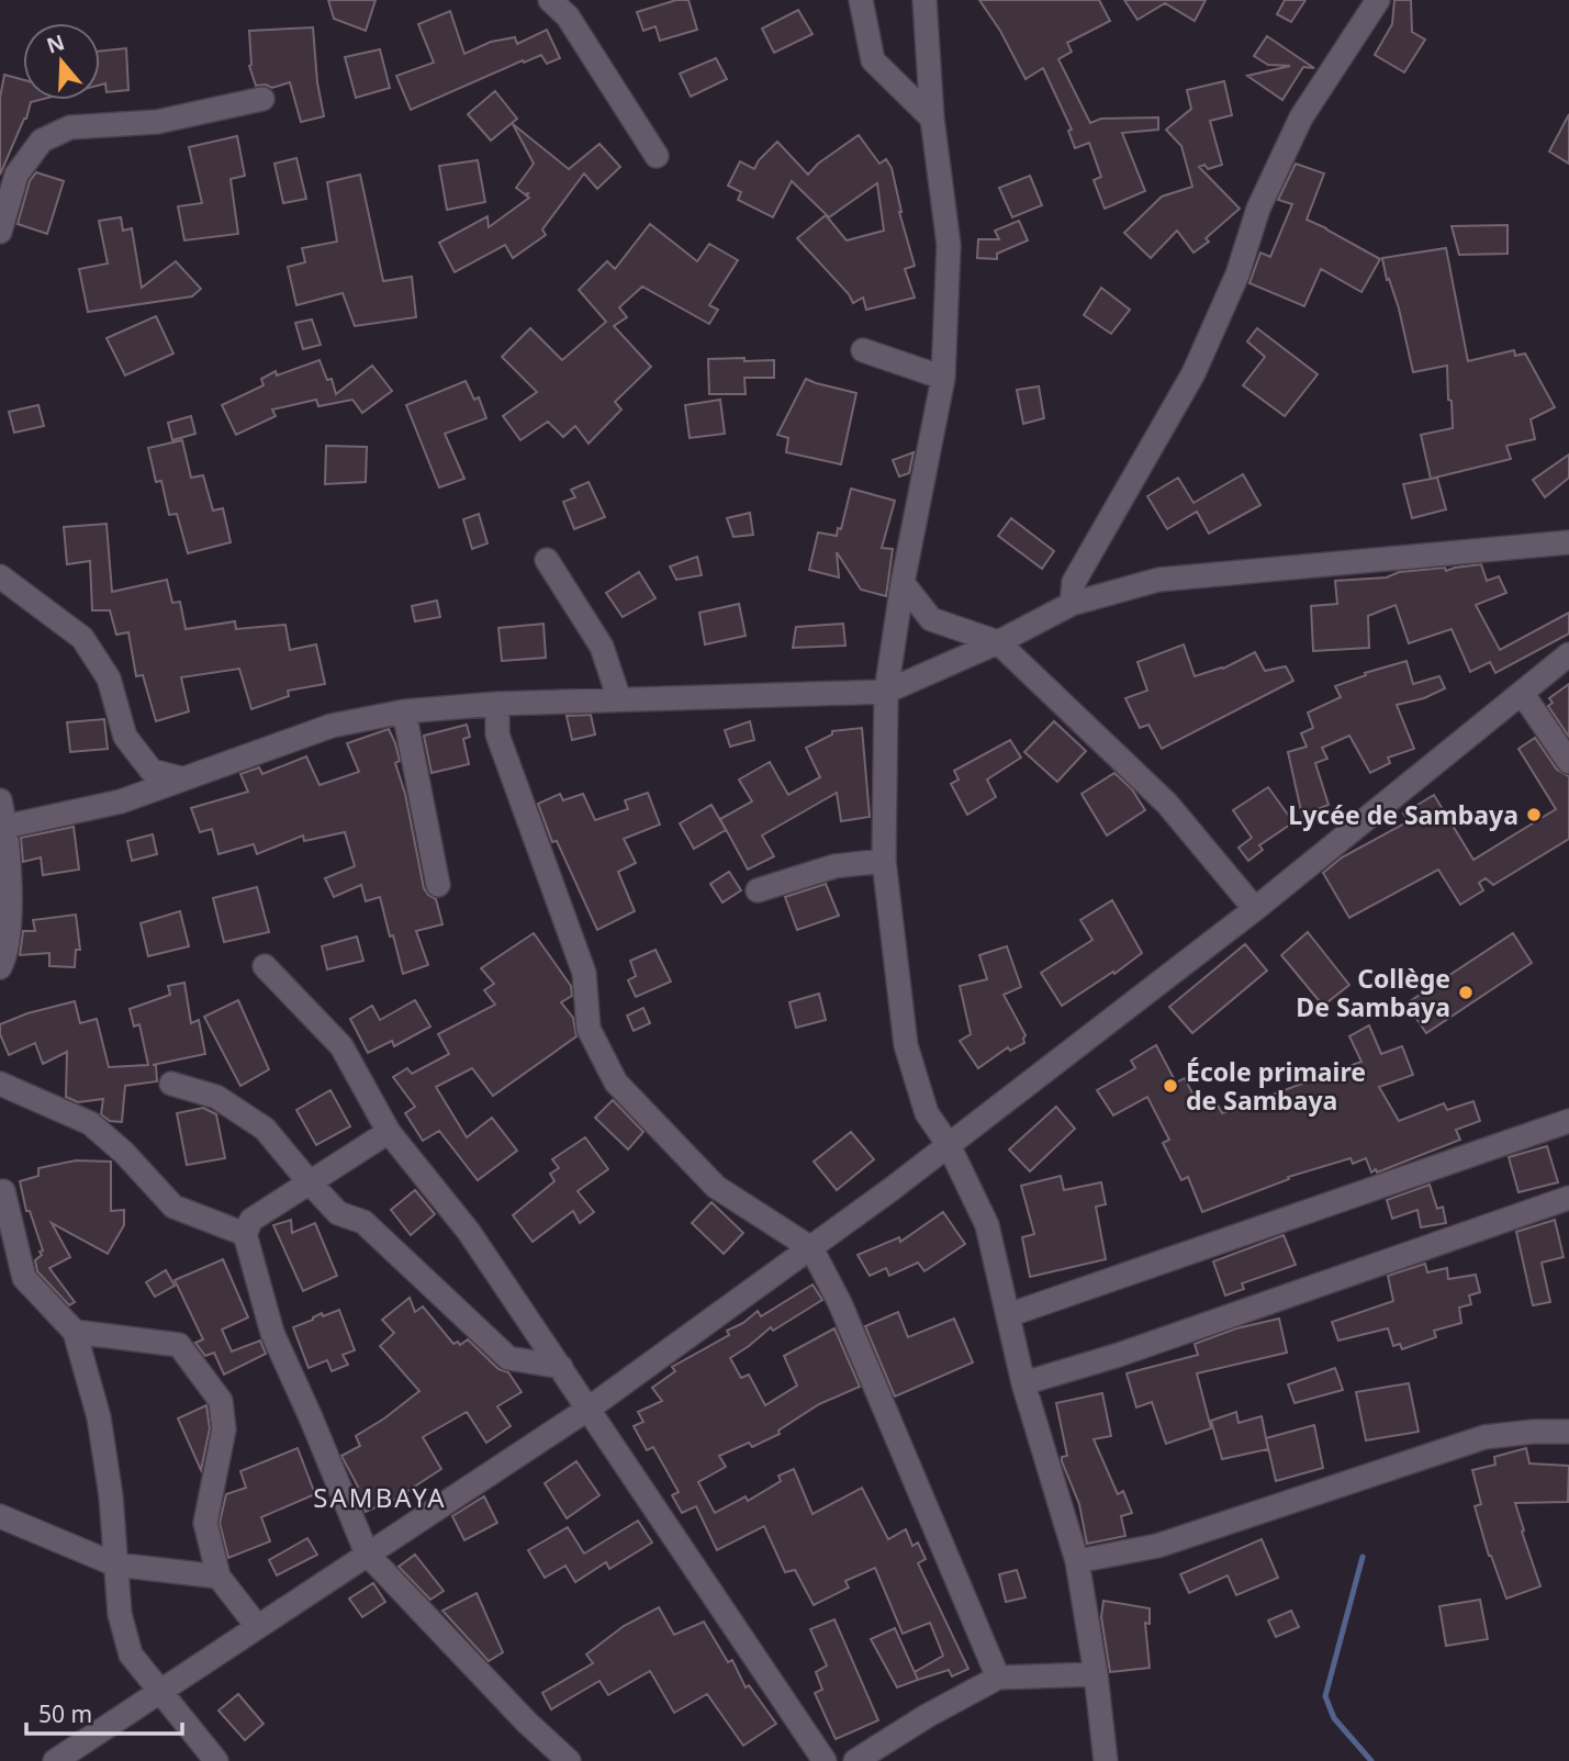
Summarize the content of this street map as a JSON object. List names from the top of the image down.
{
  "districts": ["SAMBAYA"],
  "places": ["Lycée de Sambaya", "Collège De Sambaya", "École primaire de Sambaya"],
  "scale_bar": "50 m",
  "north": "top"
}
